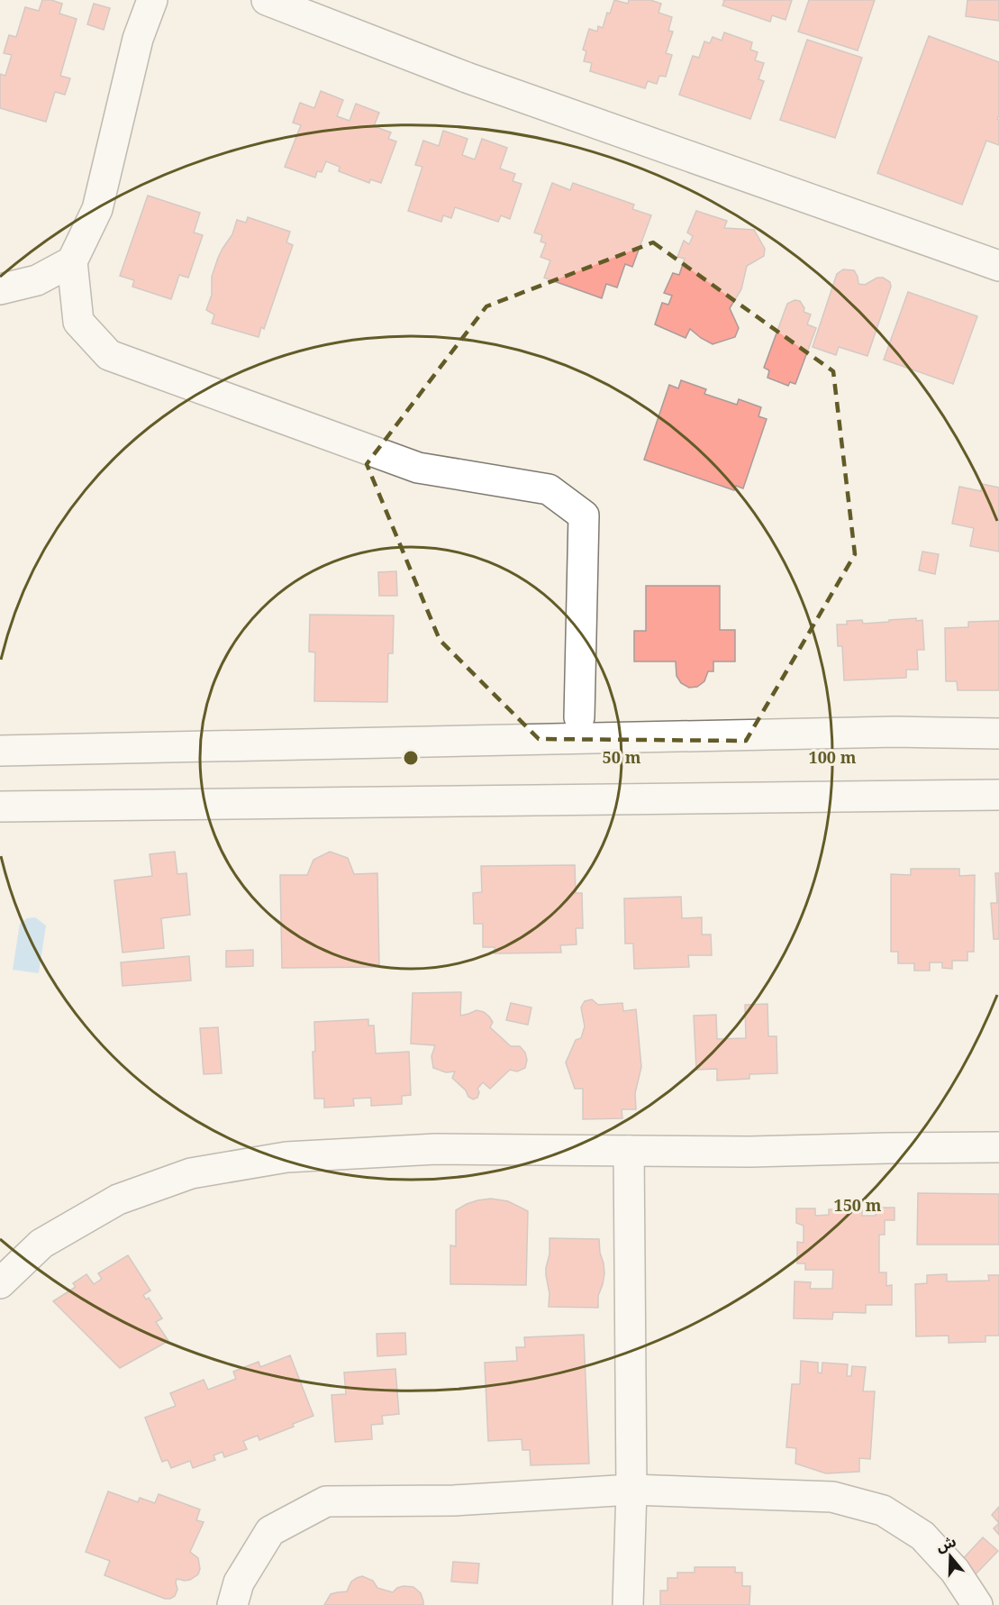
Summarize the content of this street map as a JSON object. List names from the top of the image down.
{
  "north": "top",
  "rings": ["50 m", "100 m", "150 m"]
}
